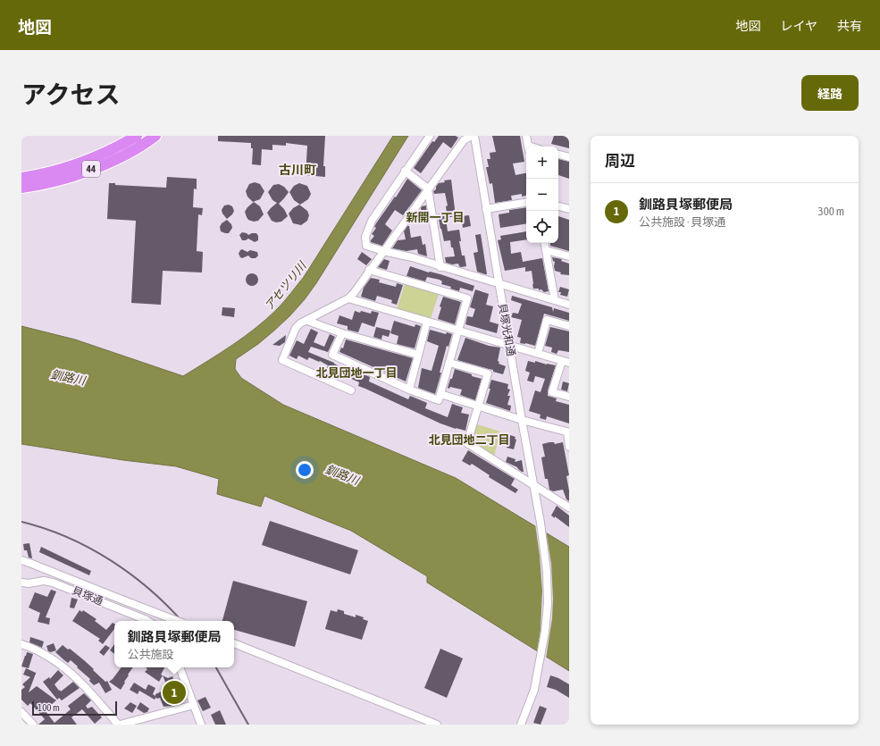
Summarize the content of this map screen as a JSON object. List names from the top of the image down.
{
  "streets": {
    "highway": ["44"],
    "street": ["貝塚光和通", "貝塚通"]
  },
  "districts": [
    "古川町",
    "新開一丁目",
    "北見団地一丁目",
    "北見団地二丁目"
  ],
  "water": ["アセツリ川", "釧路川"],
  "scale_bar": "100 m",
  "page": {
    "header": "地図",
    "nav": ["地図", "レイヤ", "共有"],
    "title": "アクセス",
    "buttons": "経路",
    "heading": "周辺",
    "map_buttons": ["+", "−"],
    "list": [
      {
        "mark": "1",
        "name": "釧路貝塚郵便局",
        "note": "公共施設 · 貝塚通",
        "value": "300 m"
      }
    ],
    "popup": ["釧路貝塚郵便局", "公共施設"],
    "pins": "1",
    "scale": "100 m"
  }
}
